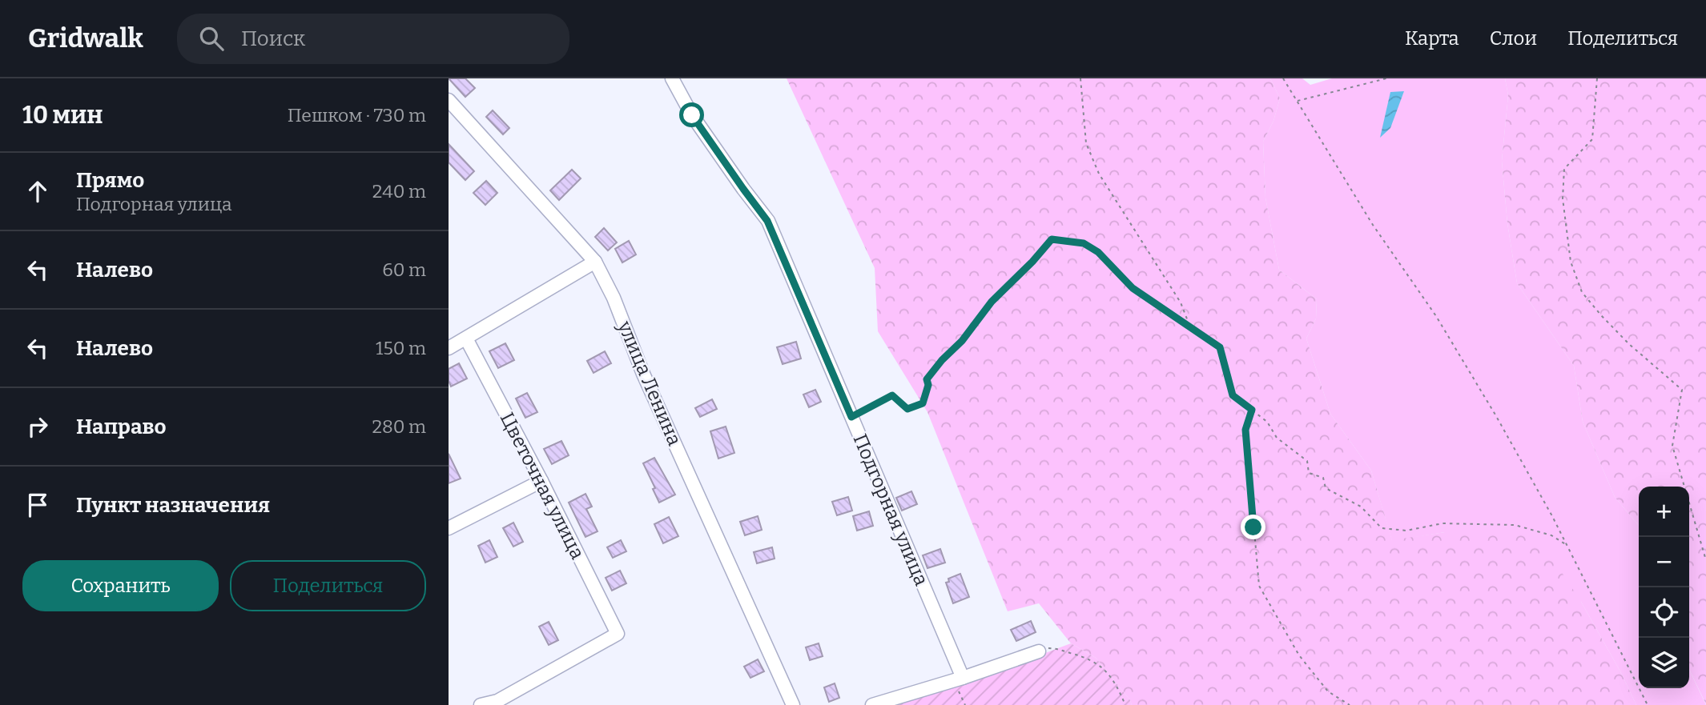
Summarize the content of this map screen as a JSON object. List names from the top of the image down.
{
  "streets": {
    "street": ["улица Ленина", "Цветочная улица", "Подгорная улица"]
  },
  "page": {
    "header": "Gridwalk",
    "search": "Поиск",
    "nav": ["Карта", "Слои", "Поделиться"],
    "heading": ["10 мин", "Пешком · 730 m"],
    "list": [
      ["Прямо", "Подгорная улица", "240 m"],
      ["Налево", "60 m"],
      ["Налево", "150 m"],
      ["Направо", "280 m"],
      "Пункт назначения"
    ],
    "map_buttons": ["+", "−"],
    "buttons": ["Сохранить", "Поделиться"]
  }
}
